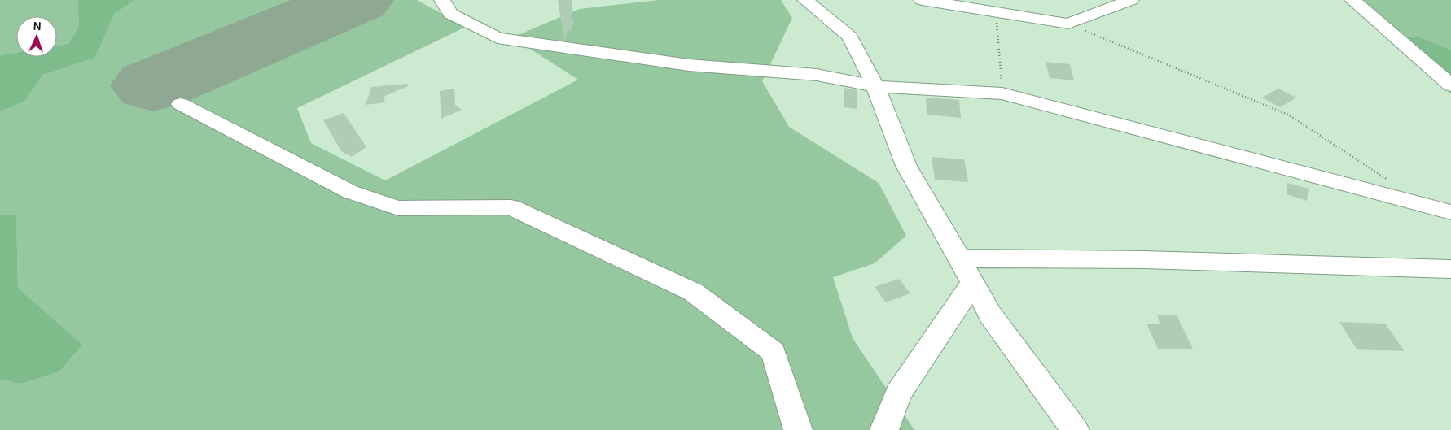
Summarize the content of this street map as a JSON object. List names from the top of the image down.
{
  "north": "top"
}
